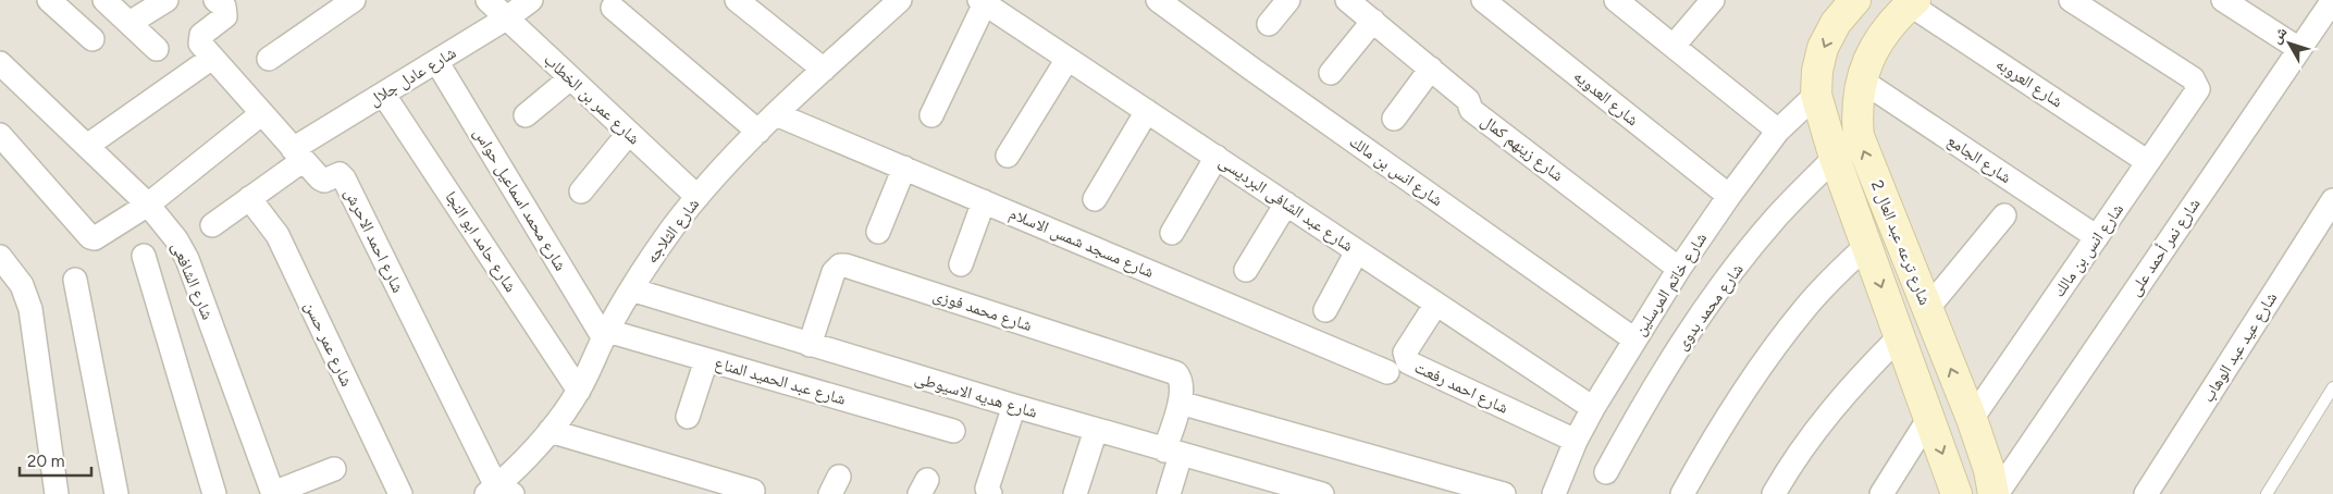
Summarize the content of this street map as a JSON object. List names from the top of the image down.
{
  "streets": {
    "street": [
      "شارع عادل جلال",
      "شارع العروبه",
      "شارع العدويه",
      "شارع عمر بن الخطاب",
      "شارع زينهم كمال",
      "شارع الجامع",
      "شارع انس بن مالك",
      "شارع محمد اسماعيل حواس",
      "شارع عبد الشافى البرديسى",
      "شارع الثلاجه",
      "شارع احمد الاحرش",
      "شارع حامد ابو النجا",
      "شارع مسجد شمس الاسلام",
      "شارع ترعه عبد العال 2",
      "شارع نمر أحمد على",
      "شارع الشافعى",
      "شارع خاتم المرسلين",
      "شارع محمد بدوى",
      "شارع محمد فوزى",
      "شارع عمر حسن",
      "شارع عيد عبد الوهاب",
      "شارع عبد الحميد المناع",
      "شارع احمد رفعت",
      "شارع هديه الاسيوطى"
    ]
  },
  "crossings": [
    ["شارع عادل جلال", "شارع عمر بن الخطاب"],
    ["شارع عادل جلال", "شارع محمد اسماعيل حواس"],
    ["شارع عادل جلال", "شارع احمد الاحرش"],
    ["شارع عادل جلال", "شارع حامد ابو النجا"],
    ["شارع عادل جلال", "شارع عمر حسن"],
    ["شارع العروبه", "شارع انس بن مالك"],
    ["شارع العروبه", "شارع ترعه عبد العال 2"],
    ["شارع العدويه", "شارع خاتم المرسلين"],
    ["شارع عمر بن الخطاب", "شارع الثلاجه"],
    ["شارع زينهم كمال", "شارع خاتم المرسلين"],
    ["شارع الجامع", "شارع انس بن مالك"],
    ["شارع الجامع", "شارع ترعه عبد العال 2"],
    ["شارع انس بن مالك", "شارع ترعه عبد العال 2"],
    ["شارع انس بن مالك", "شارع خاتم المرسلين"],
    ["شارع محمد اسماعيل حواس", "شارع الثلاجه"],
    ["شارع محمد اسماعيل حواس", "شارع عبد الحميد المناع"],
    ["شارع عبد الشافى البرديسى", "شارع خاتم المرسلين"],
    ["شارع عبد الشافى البرديسى", "شارع احمد رفعت"],
    ["شارع الثلاجه", "شارع احمد الاحرش"],
    ["شارع الثلاجه", "شارع حامد ابو النجا"],
    ["شارع الثلاجه", "شارع مسجد شمس الاسلام"],
    ["شارع الثلاجه", "شارع عبد الحميد المناع"],
    ["شارع الثلاجه", "شارع هديه الاسيوطى"],
    ["شارع ترعه عبد العال 2", "شارع نمر أحمد على"],
    ["شارع ترعه عبد العال 2", "شارع خاتم المرسلين"],
    ["شارع ترعه عبد العال 2", "شارع محمد بدوى"],
    ["شارع خاتم المرسلين", "شارع احمد رفعت"],
    ["شارع محمد فوزى", "شارع هديه الاسيوطى"]
  ],
  "scale_bar": "20 m",
  "north": "top left"
}
